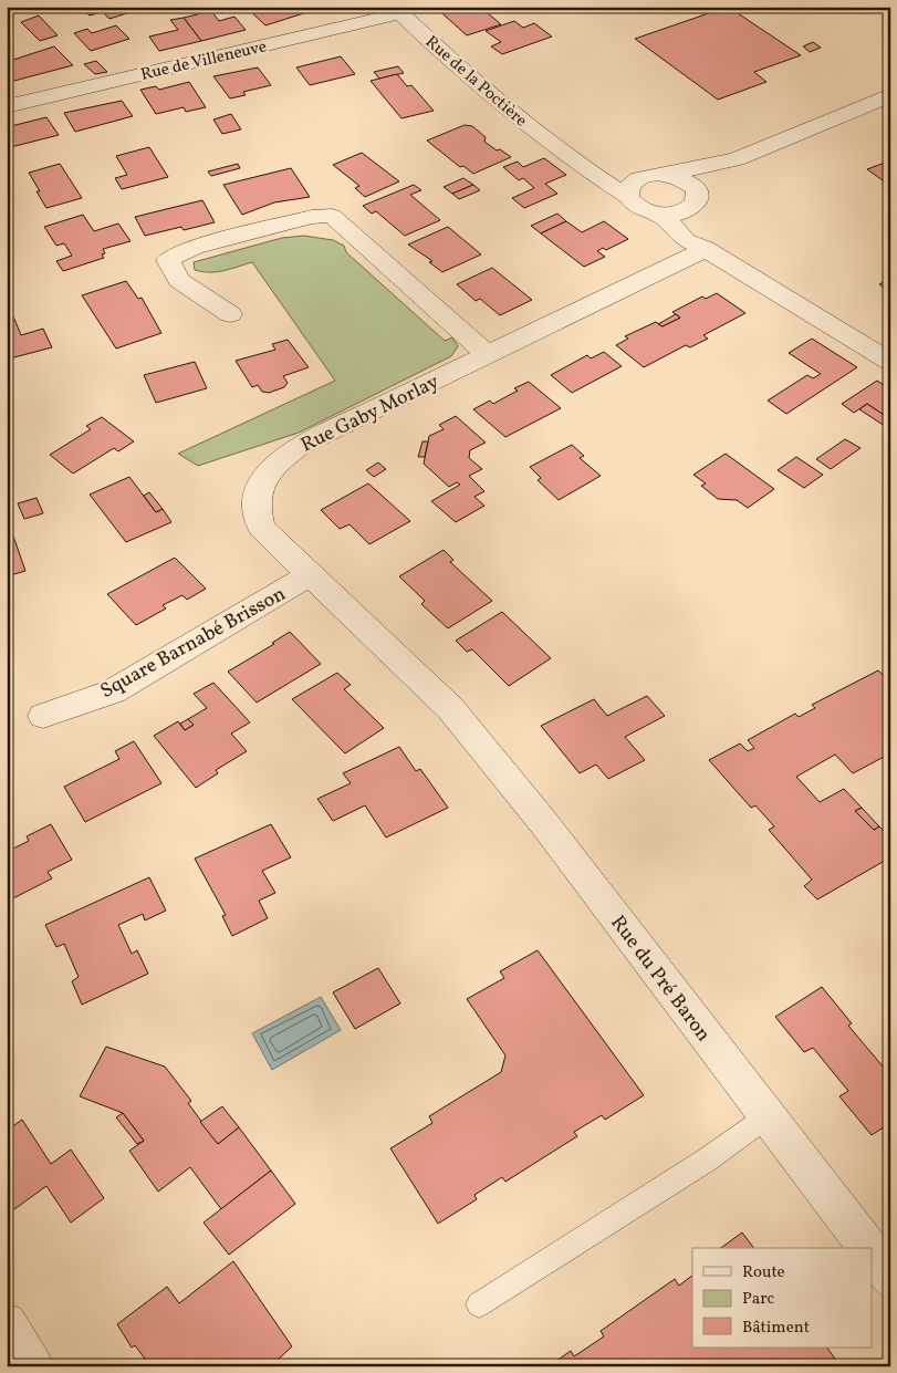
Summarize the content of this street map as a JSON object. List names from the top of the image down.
{
  "streets": {
    "street": [
      "Rue de Villeneuve",
      "Rue de la Poctière",
      "Rue Gaby Morlay",
      "Square Barnabé Brisson",
      "Rue du Pré Baron"
    ]
  },
  "crossings": [
    ["Rue de Villeneuve", "Rue de la Poctière"],
    ["Rue de la Poctière", "Rue Gaby Morlay"],
    ["Rue Gaby Morlay", "Square Barnabé Brisson"],
    ["Rue Gaby Morlay", "Rue du Pré Baron"]
  ],
  "legend": ["Route", "Parc", "Bâtiment"]
}
